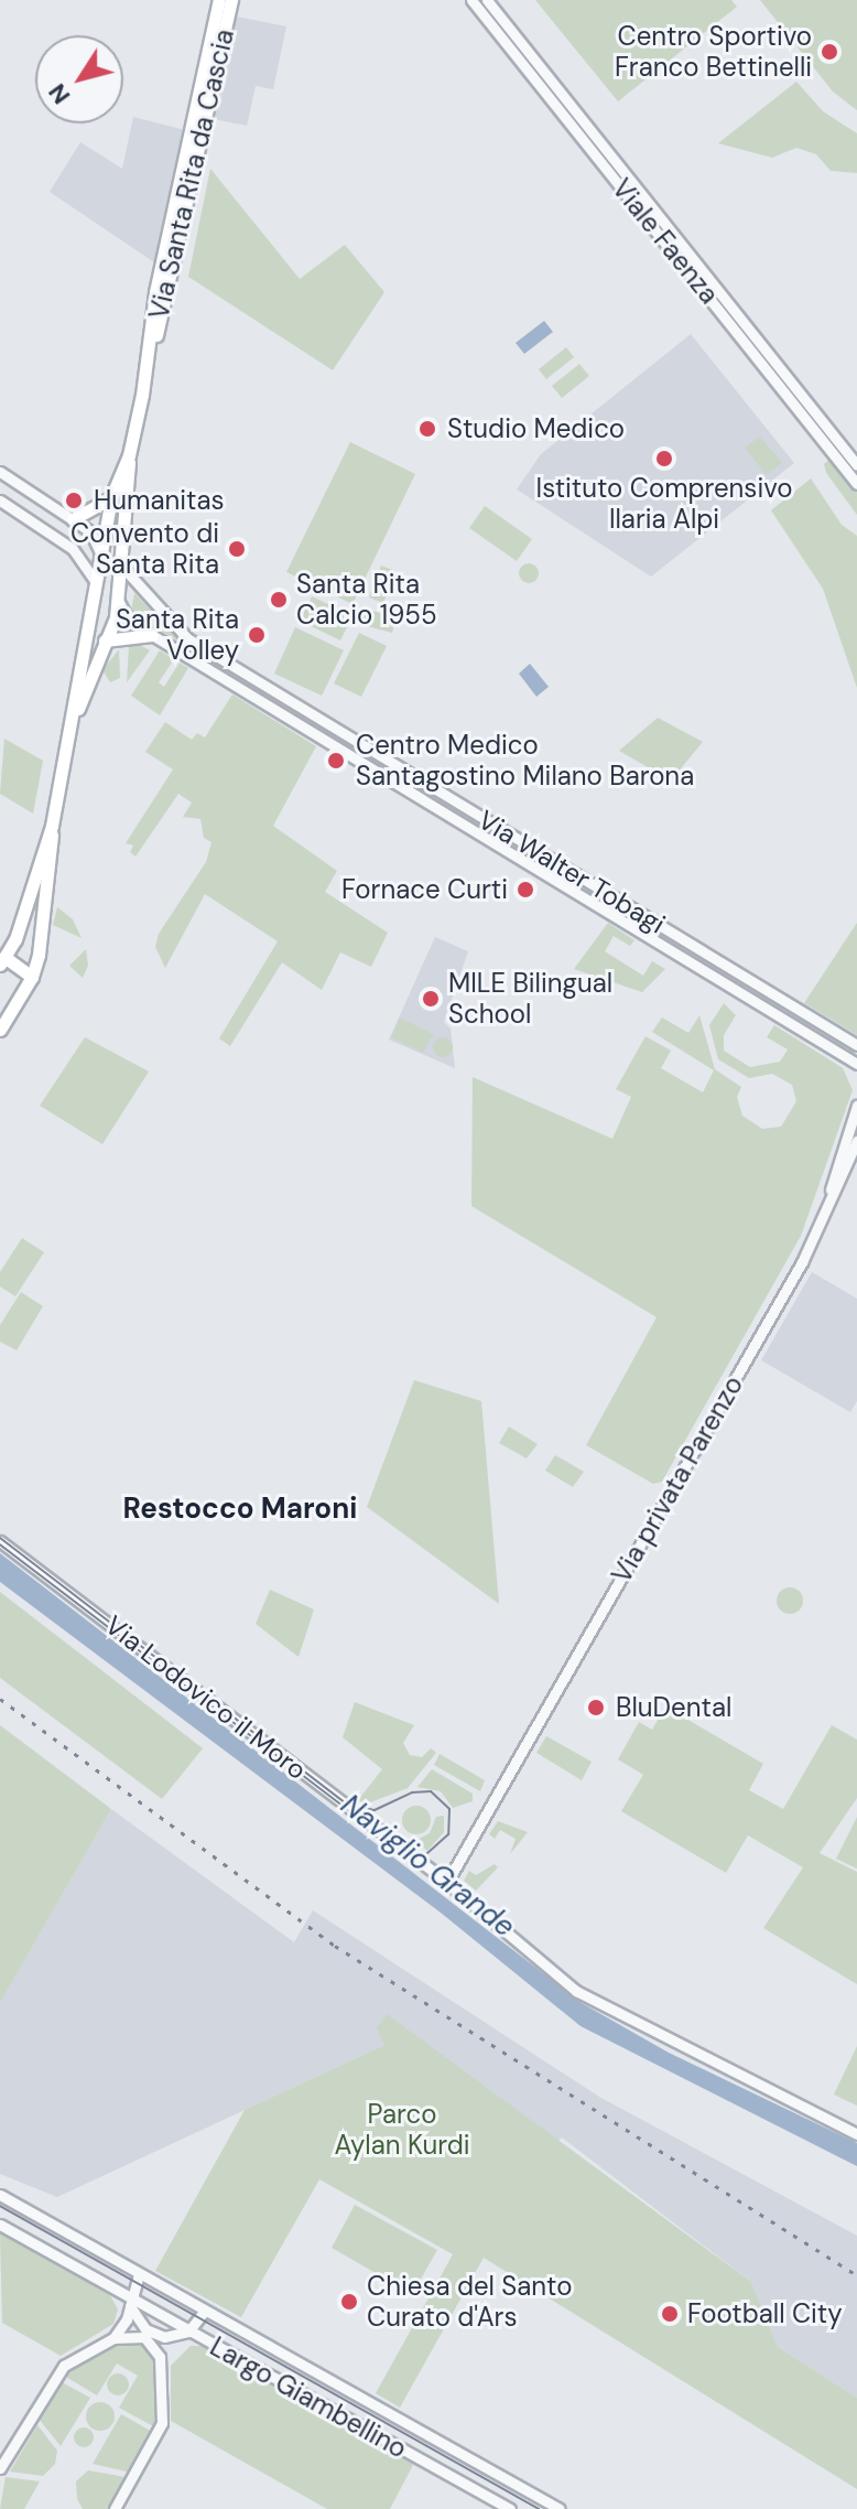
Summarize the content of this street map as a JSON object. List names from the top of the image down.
{
  "streets": {
    "main road": ["Via Santa Rita da Cascia"],
    "street": [
      "Viale Faenza",
      "Via Walter Tobagi",
      "Via privata Parenzo",
      "Via Lodovico il Moro",
      "Largo Giambellino"
    ]
  },
  "crossings": [
    ["Via Santa Rita da Cascia", "Via Walter Tobagi"],
    ["Via privata Parenzo", "Via Lodovico il Moro"]
  ],
  "districts": ["Restocco Maroni"],
  "water": ["Naviglio Grande"],
  "parks": ["Parco Aylan Kurdi"],
  "places": [
    "Centro Sportivo Franco Bettinelli",
    "Studio Medico",
    "Istituto Comprensivo Ilaria Alpi",
    "Humanitas",
    "Convento di Santa Rita",
    "Santa Rita Calcio 1955",
    "Santa Rita Volley",
    "Centro Medico Santagostino Milano Barona",
    "Fornace Curti",
    "MILE Bilingual School",
    "BluDental",
    "Chiesa del Santo Curato d'Ars",
    "Football City"
  ],
  "north": "bottom left"
}
